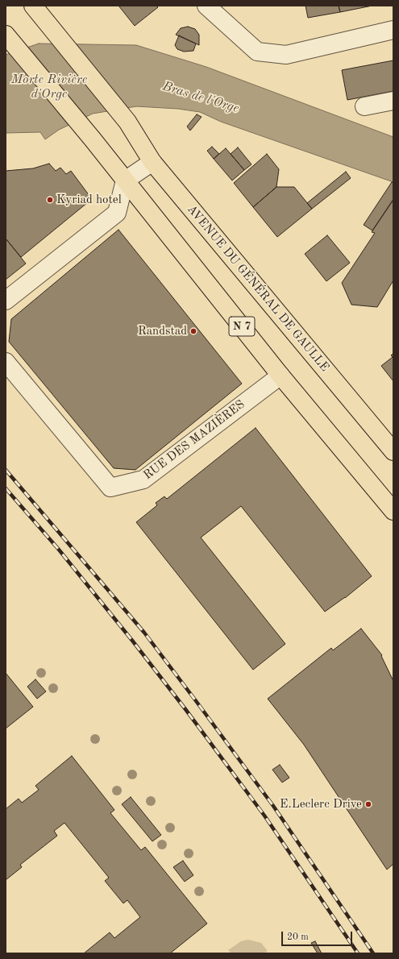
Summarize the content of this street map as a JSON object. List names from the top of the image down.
{
  "streets": {
    "main road": ["AVENUE DU GÉNÉRAL DE GAULLE", "N 7"],
    "street": ["RUE DES MAZIÈRES"]
  },
  "crossings": [
    ["N 7", "RUE DES MAZIÈRES"]
  ],
  "water": ["Morte Rivière d'Orge", "Bras de l'Orge"],
  "places": ["Kyriad hotel", "Randstad", "E.Leclerc Drive"],
  "scale_bar": "20 m"
}
